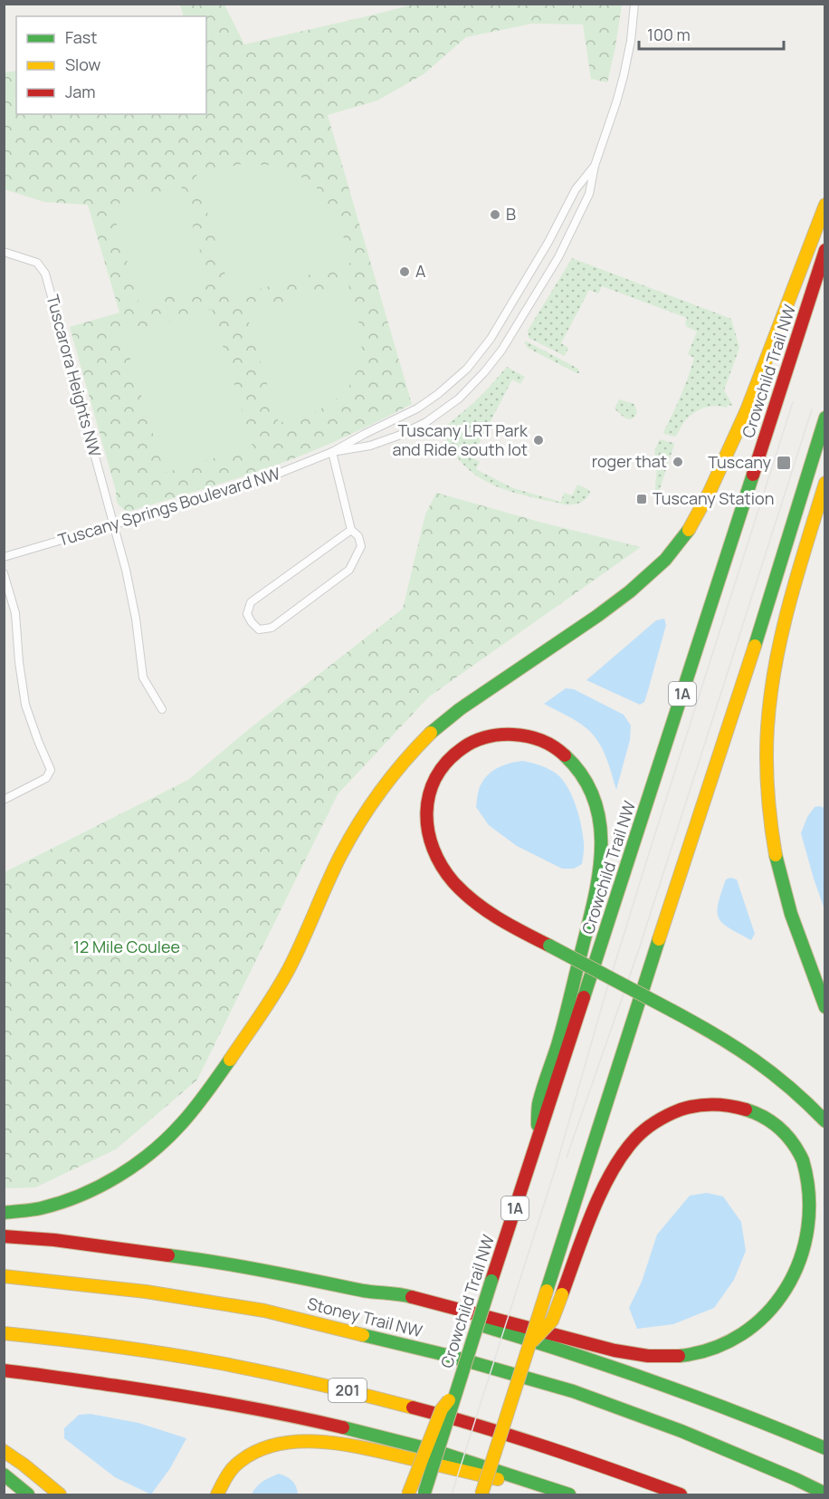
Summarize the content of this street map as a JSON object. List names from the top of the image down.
{
  "streets": {
    "highway": [
      "Crowchild Trail NW",
      "1A",
      "Stoney Trail NW",
      "201"
    ],
    "street": ["Tuscarora Heights NW", "Tuscany Springs Boulevard NW"]
  },
  "crossings": [
    ["Tuscarora Heights NW", "Tuscany Springs Boulevard NW"]
  ],
  "parks": ["12 Mile Coulee"],
  "places": {
    "other": [
      "B",
      "A",
      "Tuscany LRT Park and Ride south lot",
      "roger that"
    ],
    "transit": ["Tuscany", "Tuscany Station"]
  },
  "legend": ["Fast", "Slow", "Jam"],
  "scale_bar": "100 m"
}
